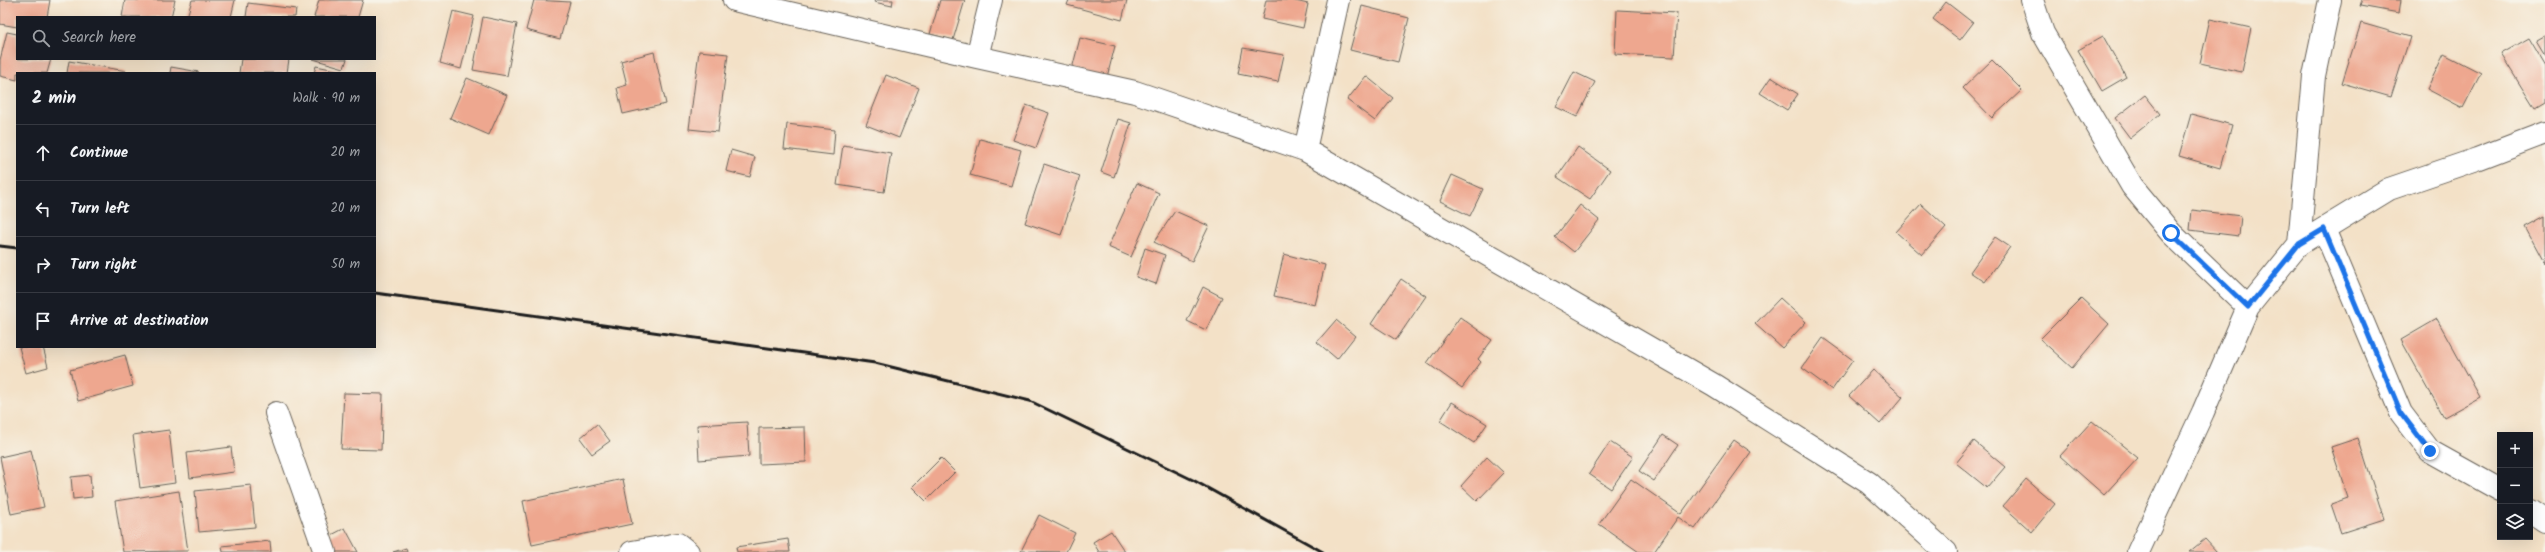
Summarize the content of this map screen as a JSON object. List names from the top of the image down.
{
  "page": {
    "search": "Search here",
    "heading": ["2 min", "Walk · 90 m"],
    "list": [
      ["Continue", "20 m"],
      ["Turn left", "20 m"],
      ["Turn right", "50 m"],
      "Arrive at destination"
    ],
    "map_buttons": ["+", "−"]
  }
}
